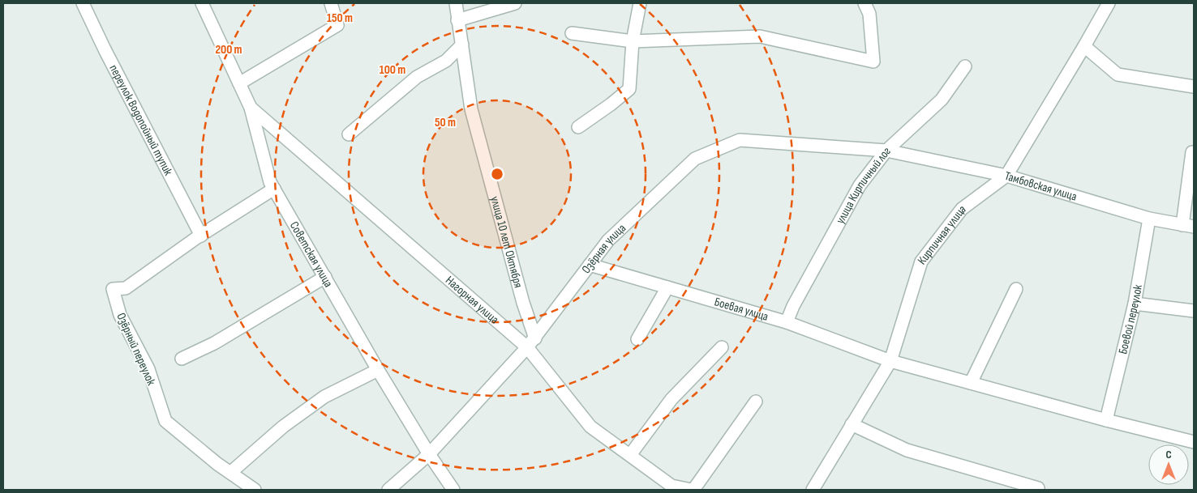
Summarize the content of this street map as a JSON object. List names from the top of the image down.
{
  "streets": {
    "street": [
      "переулок Водопойный тупик",
      "улица Кирпичный лог",
      "Тамбовская улица",
      "Кирпичная улица",
      "улица 10 лет Октября",
      "Озёрная улица",
      "Советская улица",
      "Нагорная улица",
      "Боевая улица",
      "Боевой переулок",
      "Озёрный переулок"
    ]
  },
  "crossings": [
    ["переулок Водопойный тупик", "Озёрный переулок"],
    ["улица Кирпичный лог", "Тамбовская улица"],
    ["улица Кирпичный лог", "Озёрная улица"],
    ["улица Кирпичный лог", "Боевая улица"],
    ["Тамбовская улица", "Кирпичная улица"],
    ["Тамбовская улица", "Озёрная улица"],
    ["Тамбовская улица", "Боевой переулок"],
    ["Кирпичная улица", "Боевая улица"],
    ["улица 10 лет Октября", "Озёрная улица"],
    ["улица 10 лет Октября", "Нагорная улица"],
    ["Озёрная улица", "Советская улица"],
    ["Озёрная улица", "Нагорная улица"],
    ["Озёрная улица", "Боевая улица"],
    ["Советская улица", "Нагорная улица"],
    ["Боевая улица", "Боевой переулок"]
  ],
  "north": "top",
  "rings": [
    "150 m",
    "200 m",
    "100 m",
    "50 m"
  ]
}
